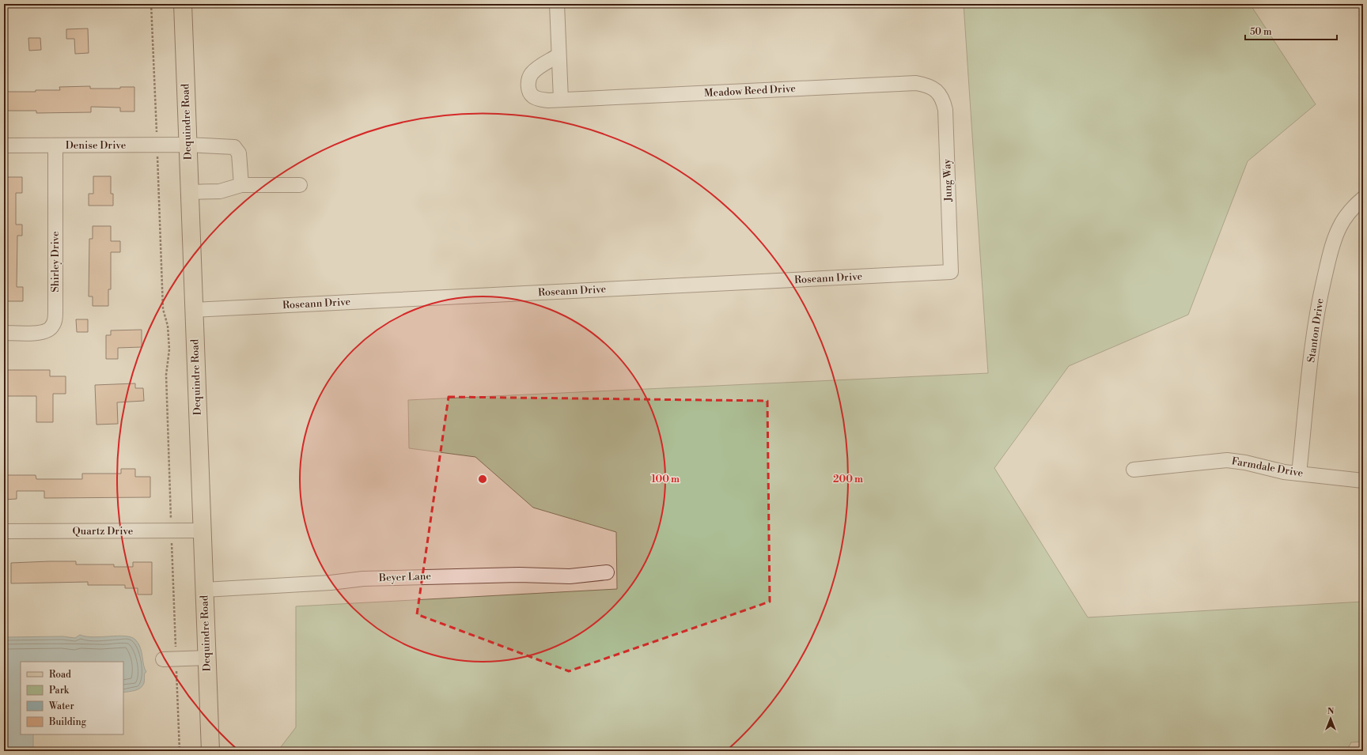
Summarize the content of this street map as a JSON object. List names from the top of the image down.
{
  "streets": {
    "main road": ["Dequindre Road"],
    "street": [
      "Meadow Reed Drive",
      "Denise Drive",
      "Jung Way",
      "Shirley Drive",
      "Roseann Drive",
      "Stanton Drive",
      "Farmdale Drive",
      "Quartz Drive",
      "Beyer Lane"
    ]
  },
  "crossings": [
    ["Meadow Reed Drive", "Jung Way"],
    ["Dequindre Road", "Denise Drive"],
    ["Dequindre Road", "Roseann Drive"],
    ["Dequindre Road", "Quartz Drive"],
    ["Dequindre Road", "Beyer Lane"],
    ["Denise Drive", "Shirley Drive"],
    ["Jung Way", "Roseann Drive"],
    ["Stanton Drive", "Farmdale Drive"]
  ],
  "legend": [
    "Road",
    "Park",
    "Water",
    "Building"
  ],
  "scale_bar": "50 m",
  "north": "top",
  "rings": ["100 m", "200 m"]
}
